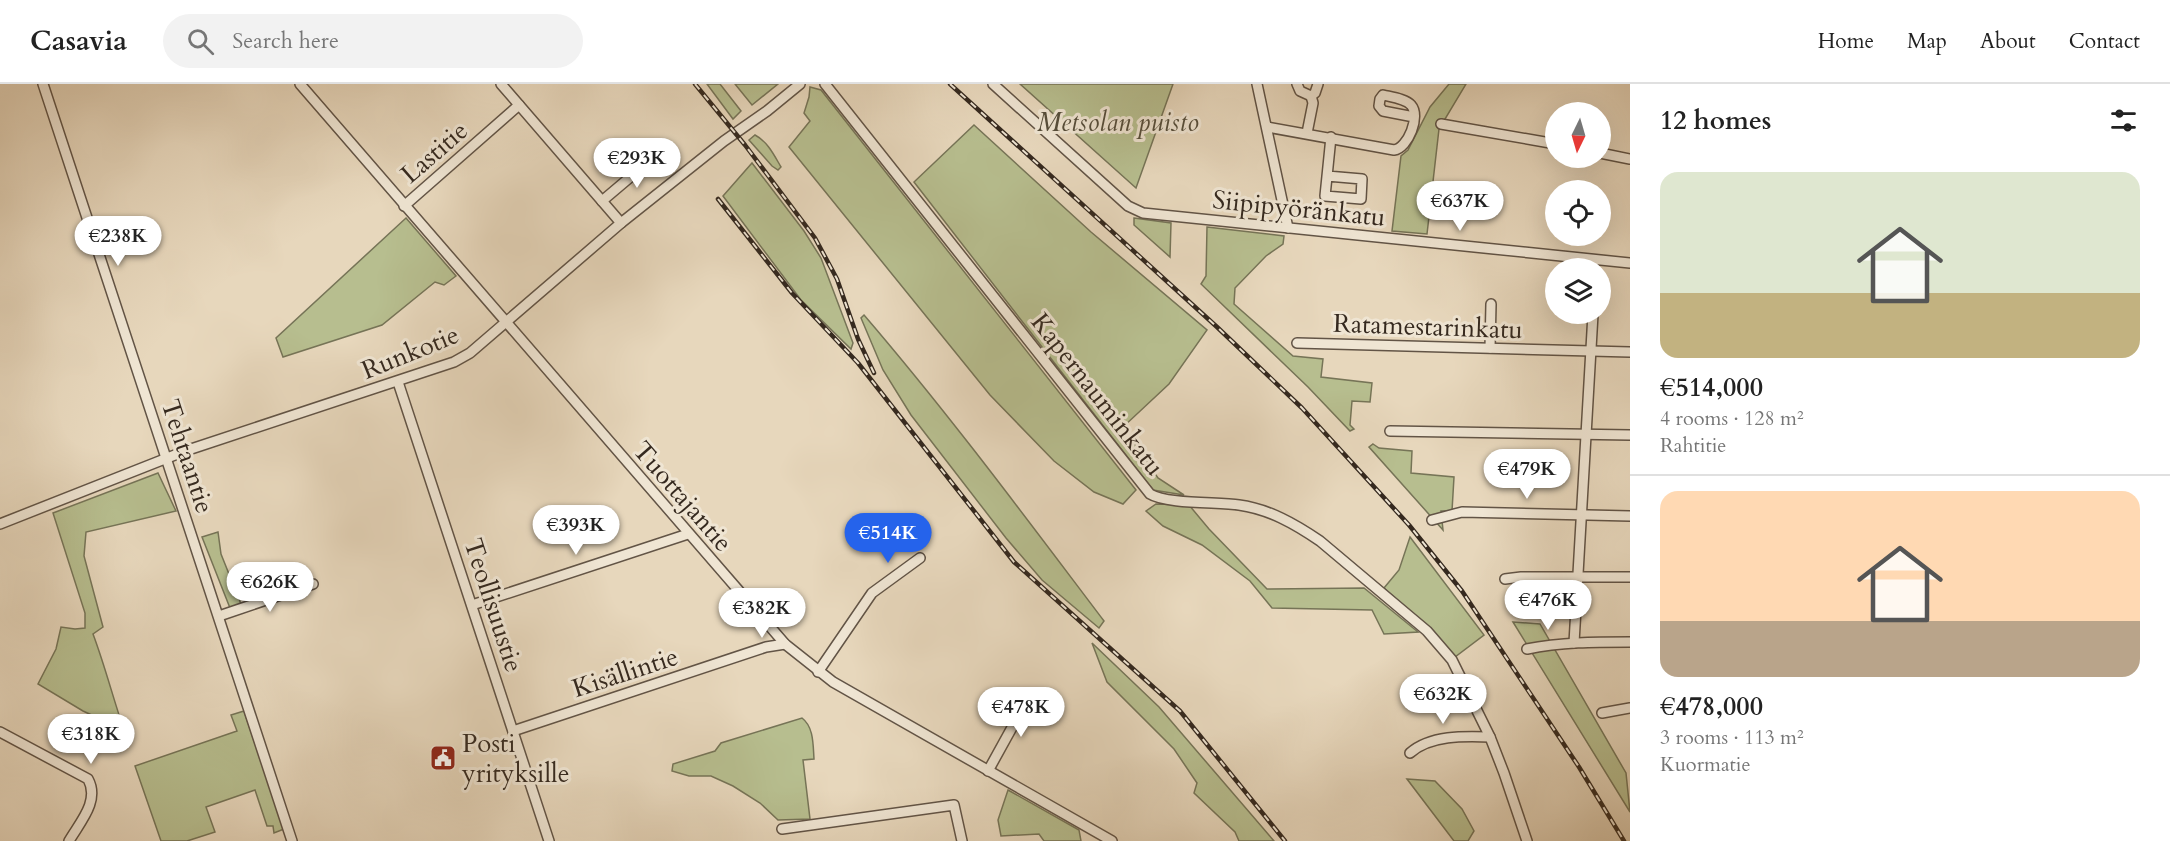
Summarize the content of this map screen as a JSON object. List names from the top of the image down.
{
  "streets": {
    "street": [
      "Lastitie",
      "Siipipyöränkatu",
      "Ratamestarinkatu",
      "Runkotie",
      "Kapernauminkatu",
      "Tehtaantie",
      "Tuottajantie",
      "Teollisuustie",
      "Kisällintie"
    ]
  },
  "crossings": [
    ["Lastitie", "Tuottajantie"],
    ["Runkotie", "Tehtaantie"],
    ["Runkotie", "Tuottajantie"],
    ["Runkotie", "Teollisuustie"],
    ["Tuottajantie", "Kisällintie"],
    ["Teollisuustie", "Kisällintie"]
  ],
  "parks": ["Metsolan puisto"],
  "places": {
    "public building": ["Posti yrityksille"]
  },
  "north": "bottom",
  "page": {
    "header": "Casavia",
    "search": "Search here",
    "nav": [
      "Home",
      "Map",
      "About",
      "Contact"
    ],
    "heading": "12 homes",
    "price": [
      "€293K",
      "€637K",
      "€238K",
      "€479K",
      "€393K",
      "€514K",
      "€626K",
      "€476K",
      "€382K",
      "€632K",
      "€478K",
      "€318K"
    ],
    "list": [
      {
        "name": "€514,000",
        "note": "4 rooms · 128 m² · Rahtitie"
      },
      {
        "name": "€478,000",
        "note": "3 rooms · 113 m² · Kuormatie"
      }
    ]
  }
}
